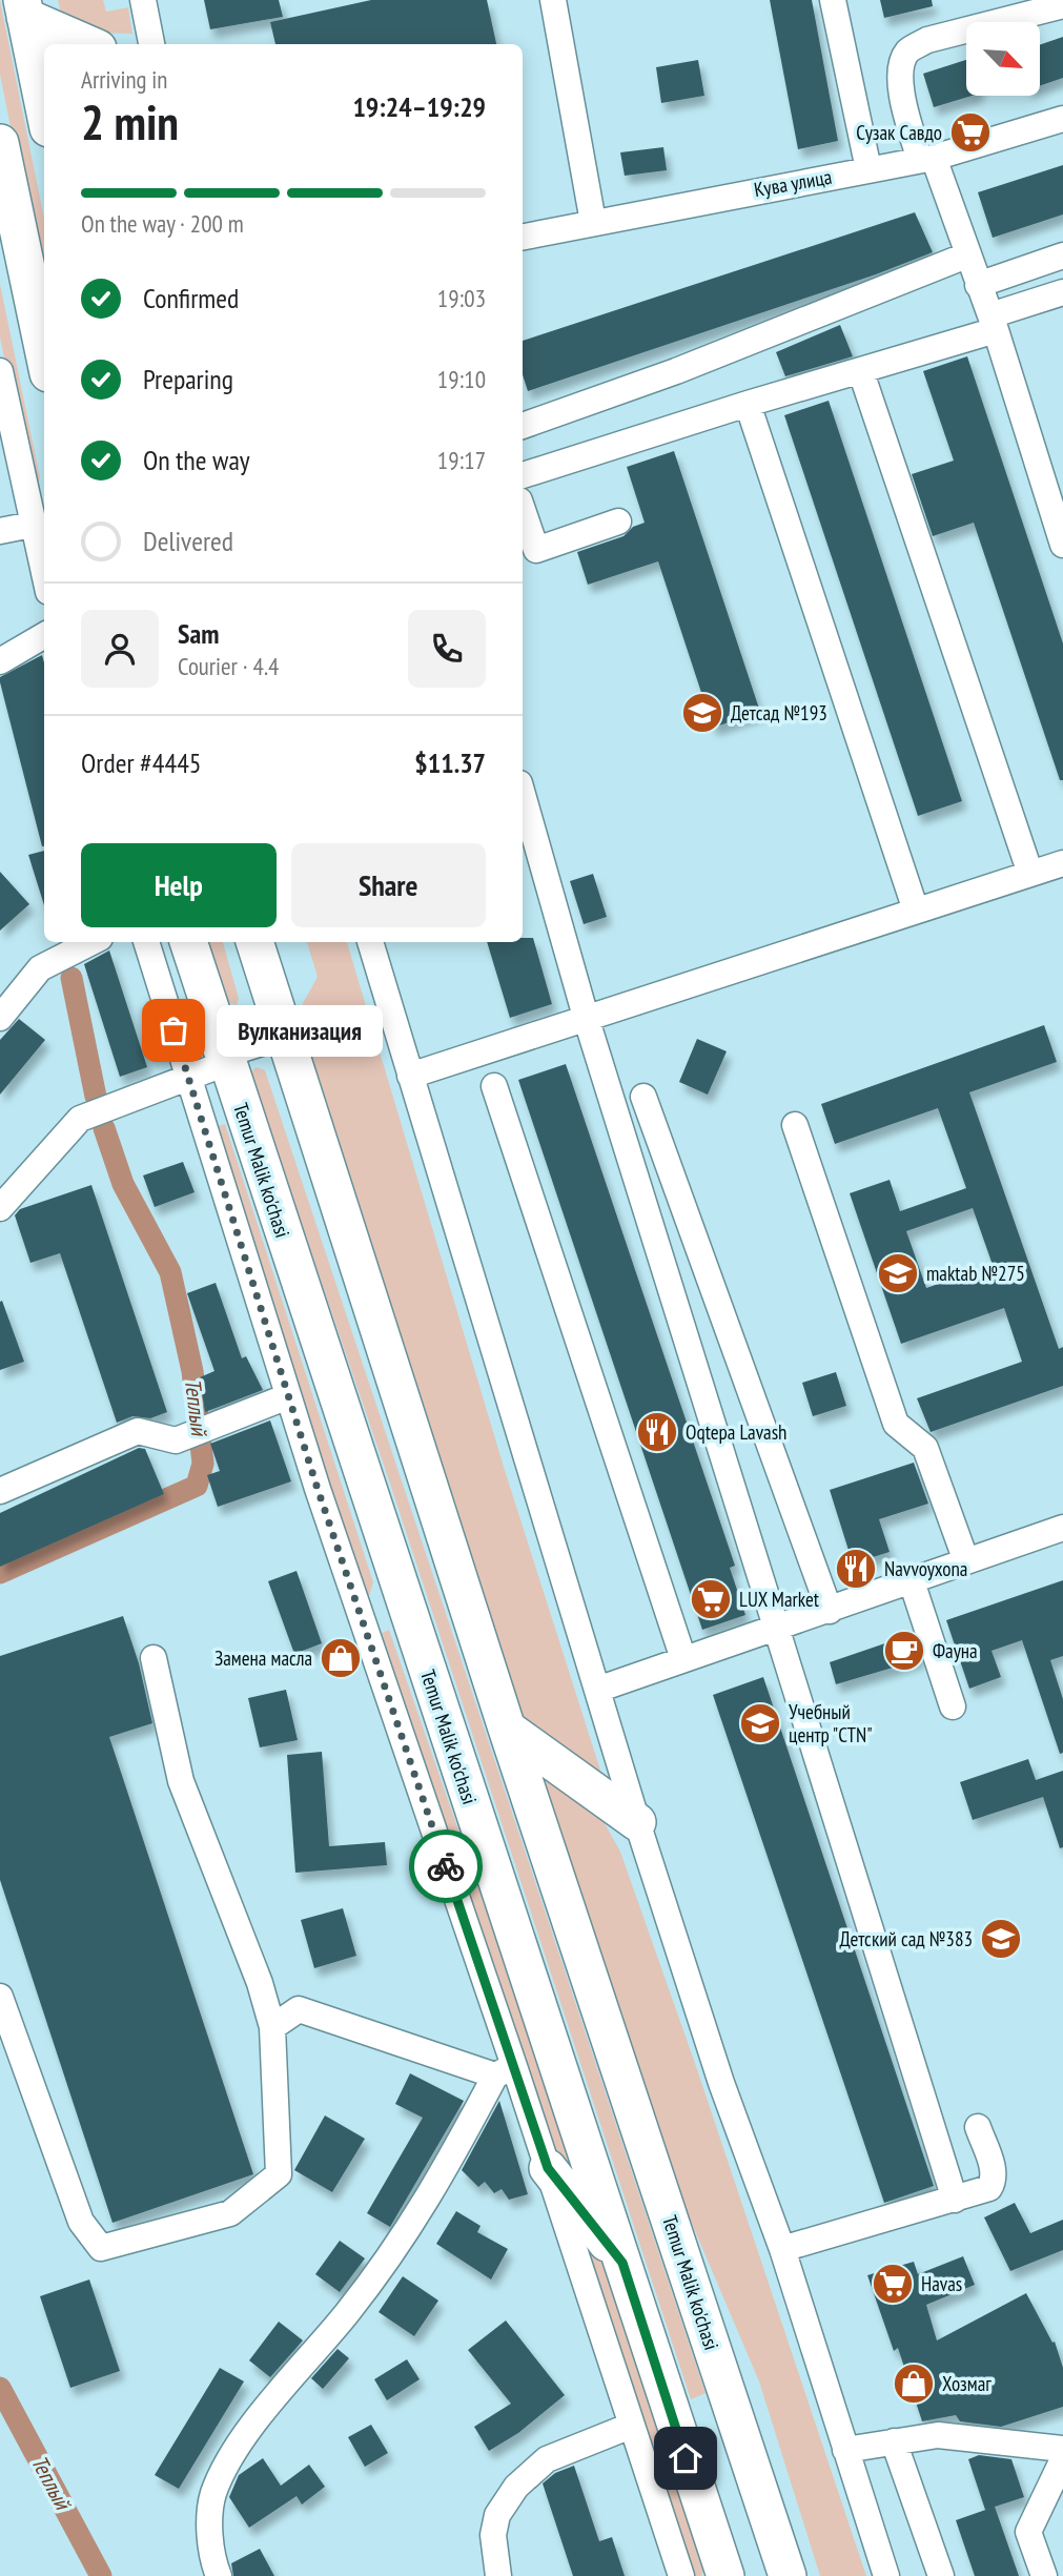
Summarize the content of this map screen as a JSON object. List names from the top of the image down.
{
  "streets": {
    "highway": ["Temur Malik ko'chasi"],
    "street": ["Кува улица"]
  },
  "water": ["Теплый"],
  "places": {
    "supermarket": ["Сузак Савдо", "LUX Market", "Havas"],
    "school or university": [
      "Детсад №193",
      "maktab №275",
      "Учебный центр \"CTN\"",
      "Детский сад №383"
    ],
    "other": ["Вулканизация"],
    "restaurant": ["Oqtepa Lavash", "Navvoyxona"],
    "cafe": ["Фауна"],
    "shop": ["Замена масла", "Хозмаг"]
  },
  "north": "bottom right",
  "page": {
    "heading": ["2 min", "Arriving in", "19:24–19:29"],
    "panel": [
      "Sam",
      "Courier · 4.4",
      "Order #4445",
      "$11.37"
    ],
    "bar": "On the way · 200 m",
    "list": [
      ["Confirmed", "19:03"],
      ["Preparing", "19:10"],
      ["On the way", "19:17"],
      "Delivered"
    ],
    "buttons": ["Help", "Share"],
    "bubble": "Вулканизация"
  }
}
